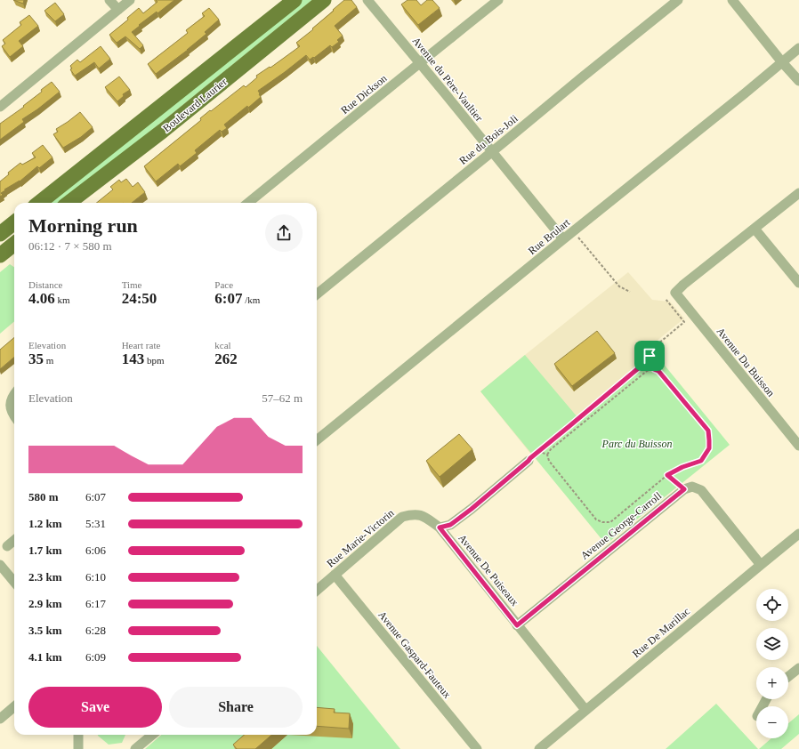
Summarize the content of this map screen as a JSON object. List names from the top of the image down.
{
  "streets": {
    "main road": ["Boulevard Laurier"],
    "street": [
      "Avenue du Père-Vaultier",
      "Rue Dickson",
      "Rue du Bois-Joli",
      "Rue Brulart",
      "Avenue Du Buisson",
      "Avenue George-Carroll",
      "Rue Marie-Victorin",
      "Avenue De Puiseaux",
      "Rue De Marillac",
      "Avenue Gaspard-Fauteux"
    ]
  },
  "crossings": [
    ["Avenue du Père-Vaultier", "Rue Dickson"],
    ["Avenue du Père-Vaultier", "Rue du Bois-Joli"],
    ["Avenue du Père-Vaultier", "Rue Brulart"],
    ["Avenue George-Carroll", "Avenue De Puiseaux"],
    ["Rue Marie-Victorin", "Avenue De Puiseaux"],
    ["Rue Marie-Victorin", "Avenue Gaspard-Fauteux"],
    ["Avenue De Puiseaux", "Rue De Marillac"]
  ],
  "parks": ["Parc du Buisson"],
  "page": {
    "heading": ["Morning run", "06:12 · 7 × 580 m"],
    "stats": [
      ["Distance", "4.06 km"],
      ["Time", "24:50"],
      ["Pace", "6:07 /km"],
      ["Elevation", "35 m"],
      ["Heart rate", "143 bpm"],
      ["kcal", "262"]
    ],
    "chart": ["Elevation", "57–62 m"],
    "list": [
      {
        "name": "580 m",
        "note": "6:07"
      },
      {
        "name": "1.2 km",
        "note": "5:31"
      },
      {
        "name": "1.7 km",
        "note": "6:06"
      },
      {
        "name": "2.3 km",
        "note": "6:10"
      },
      {
        "name": "2.9 km",
        "note": "6:17"
      },
      {
        "name": "3.5 km",
        "note": "6:28"
      },
      {
        "name": "4.1 km",
        "note": "6:09"
      }
    ],
    "map_buttons": ["+", "−"],
    "buttons": ["Save", "Share"]
  }
}
